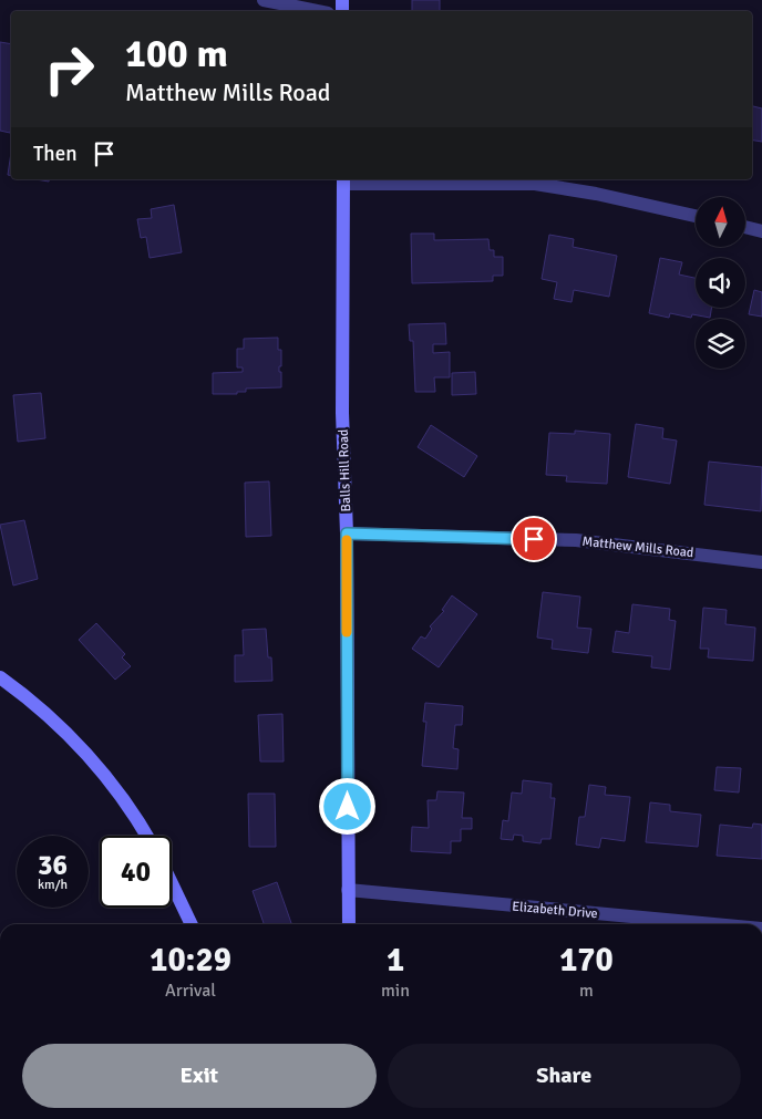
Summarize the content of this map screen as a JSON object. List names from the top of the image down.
{
  "streets": {
    "street": ["Balls Hill Road", "Matthew Mills Road", "Elizabeth Drive"]
  },
  "crossings": [
    ["Balls Hill Road", "Matthew Mills Road"],
    ["Balls Hill Road", "Elizabeth Drive"]
  ],
  "north": "top",
  "page": {
    "turn": ["100 m", "Matthew Mills Road"],
    "then": "Then",
    "speed": "36 km/h",
    "limit": "40",
    "eta": [
      "10:29",
      "Arrival",
      "1",
      "min",
      "170",
      "m"
    ],
    "buttons": ["Exit", "Share"]
  }
}
